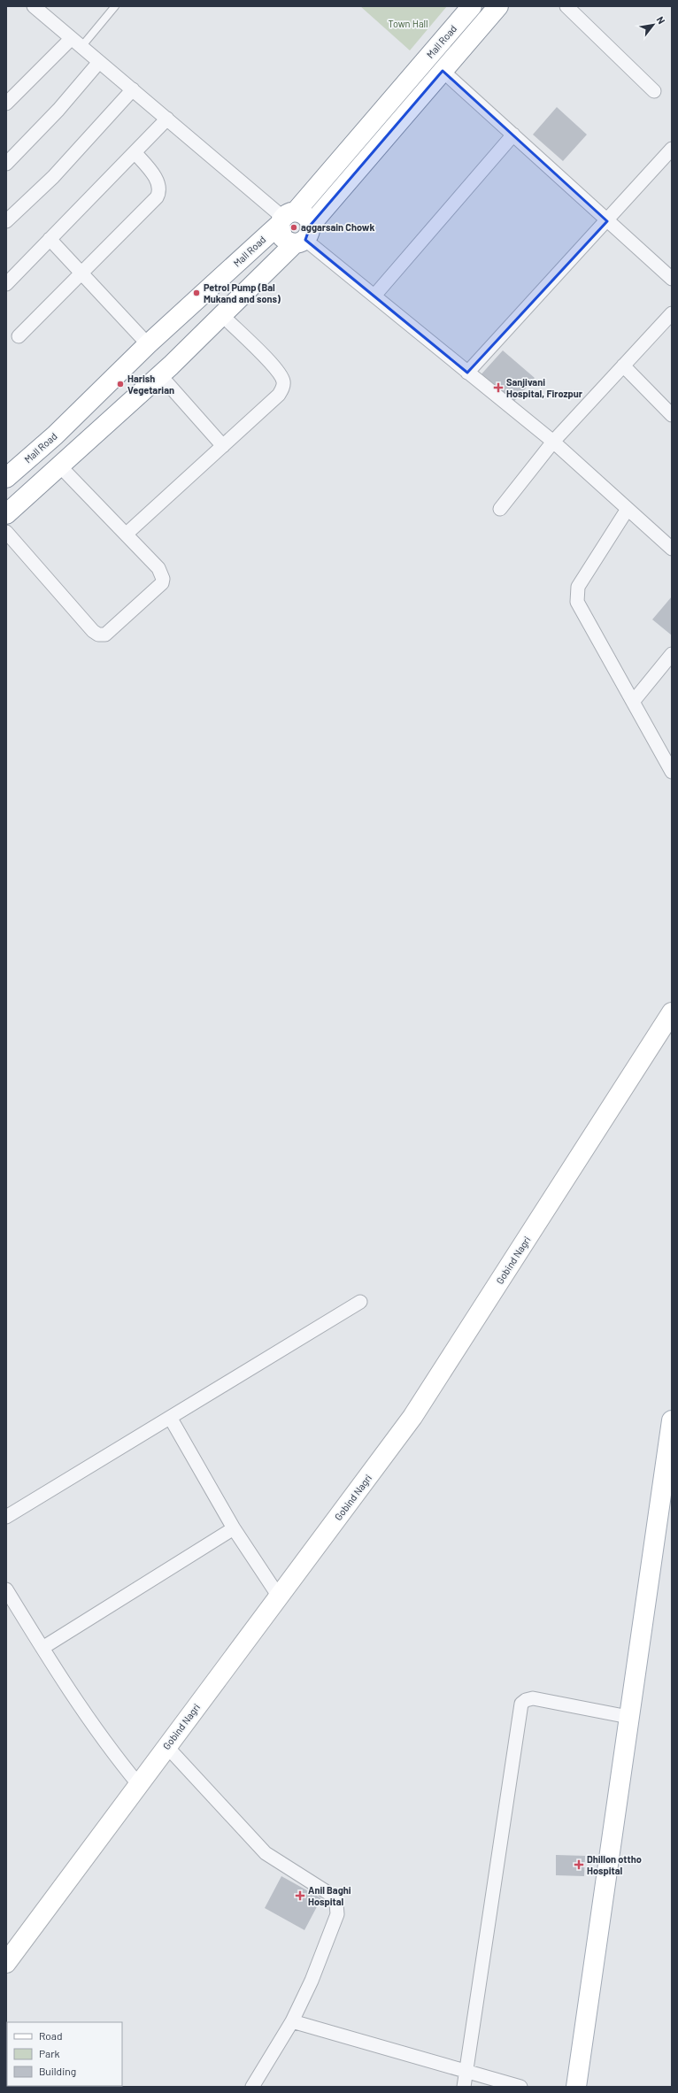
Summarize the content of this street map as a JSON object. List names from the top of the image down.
{
  "streets": {
    "main road": ["Mall Road", "Gobind Nagri"]
  },
  "parks": ["Town Hall"],
  "places": {
    "other": ["aggarsain Chowk", "Petrol Pump (Bal Mukand and sons)", "Harish Vegetarian"],
    "health": ["Sanjivani Hospital, Firozpur", "Dhillon ottho Hospital", "Anil Baghi Hospital"]
  },
  "legend": ["Road", "Park", "Building"],
  "north": "top right"
}
